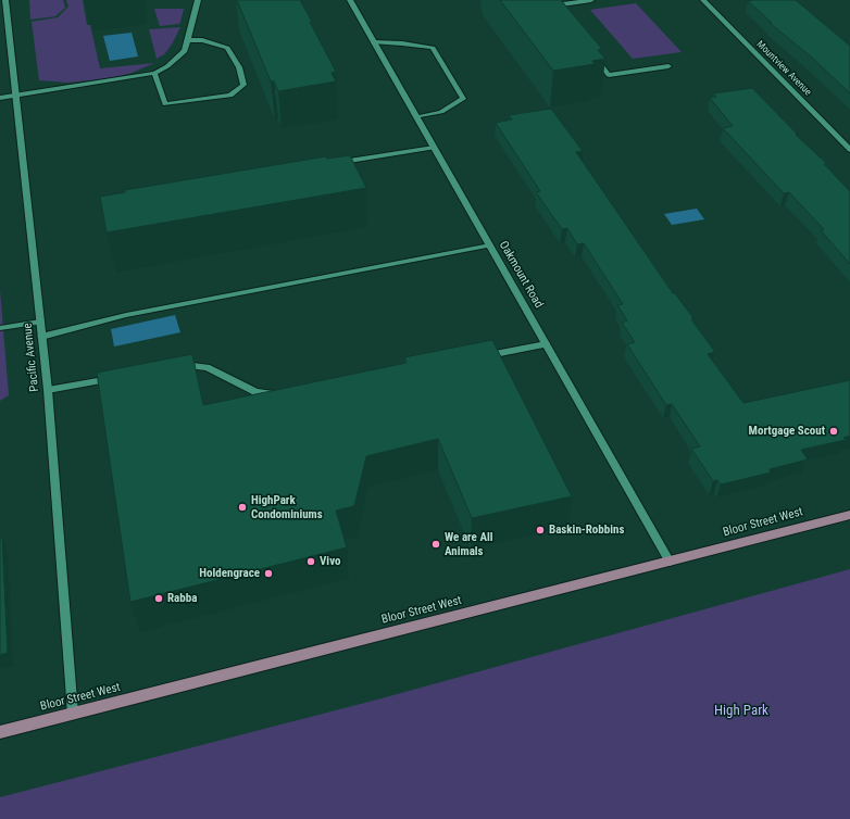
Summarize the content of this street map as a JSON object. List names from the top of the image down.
{
  "streets": {
    "main road": ["Bloor Street West"],
    "street": ["Mountview Avenue", "Oakmount Road", "Pacific Avenue"]
  },
  "crossings": [
    ["Oakmount Road", "Bloor Street West"],
    ["Pacific Avenue", "Bloor Street West"]
  ],
  "parks": ["High Park"],
  "places": [
    "Mortgage Scout",
    "HighPark Condominiums",
    "Baskin-Robbins",
    "We are All Animals",
    "Vivo",
    "Holdengrace",
    "Rabba"
  ]
}
